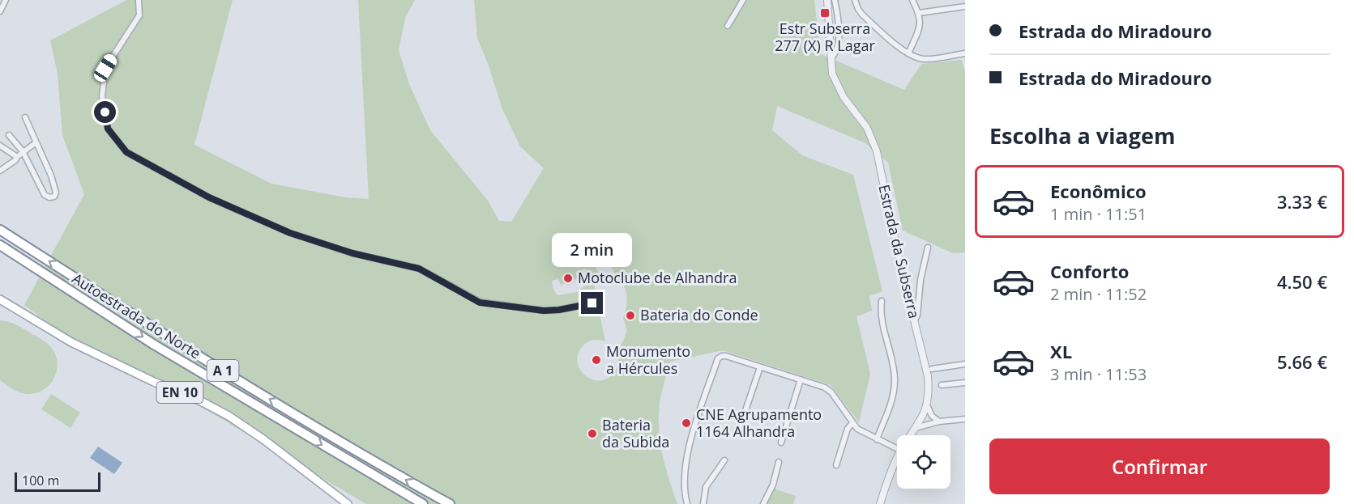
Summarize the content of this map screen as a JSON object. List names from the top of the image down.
{
  "streets": {
    "highway": ["Autoestrada do Norte", "A 1"],
    "main road": ["EN 10"],
    "street": ["Estrada da Subserra"]
  },
  "places": {
    "transit": ["Estr Subserra 277 (X) R Lagar"],
    "other": [
      "Motoclube de Alhandra",
      "Bateria do Conde",
      "Monumento a Hércules",
      "CNE Agrupamento 1164 Alhandra",
      "Bateria da Subida"
    ]
  },
  "scale_bar": "100 m",
  "page": {
    "banner": ["Estrada do Miradouro", "Estrada do Miradouro"],
    "heading": "Escolha a viagem",
    "list": [
      {
        "name": "Econômico",
        "note": "1 min · 11:51",
        "value": "3.33 €"
      },
      {
        "name": "Conforto",
        "note": "2 min · 11:52",
        "value": "4.50 €"
      },
      {
        "name": "XL",
        "note": "3 min · 11:53",
        "value": "5.66 €"
      }
    ],
    "bubble": "2 min",
    "buttons": "Confirmar",
    "scale": "100 m"
  }
}
